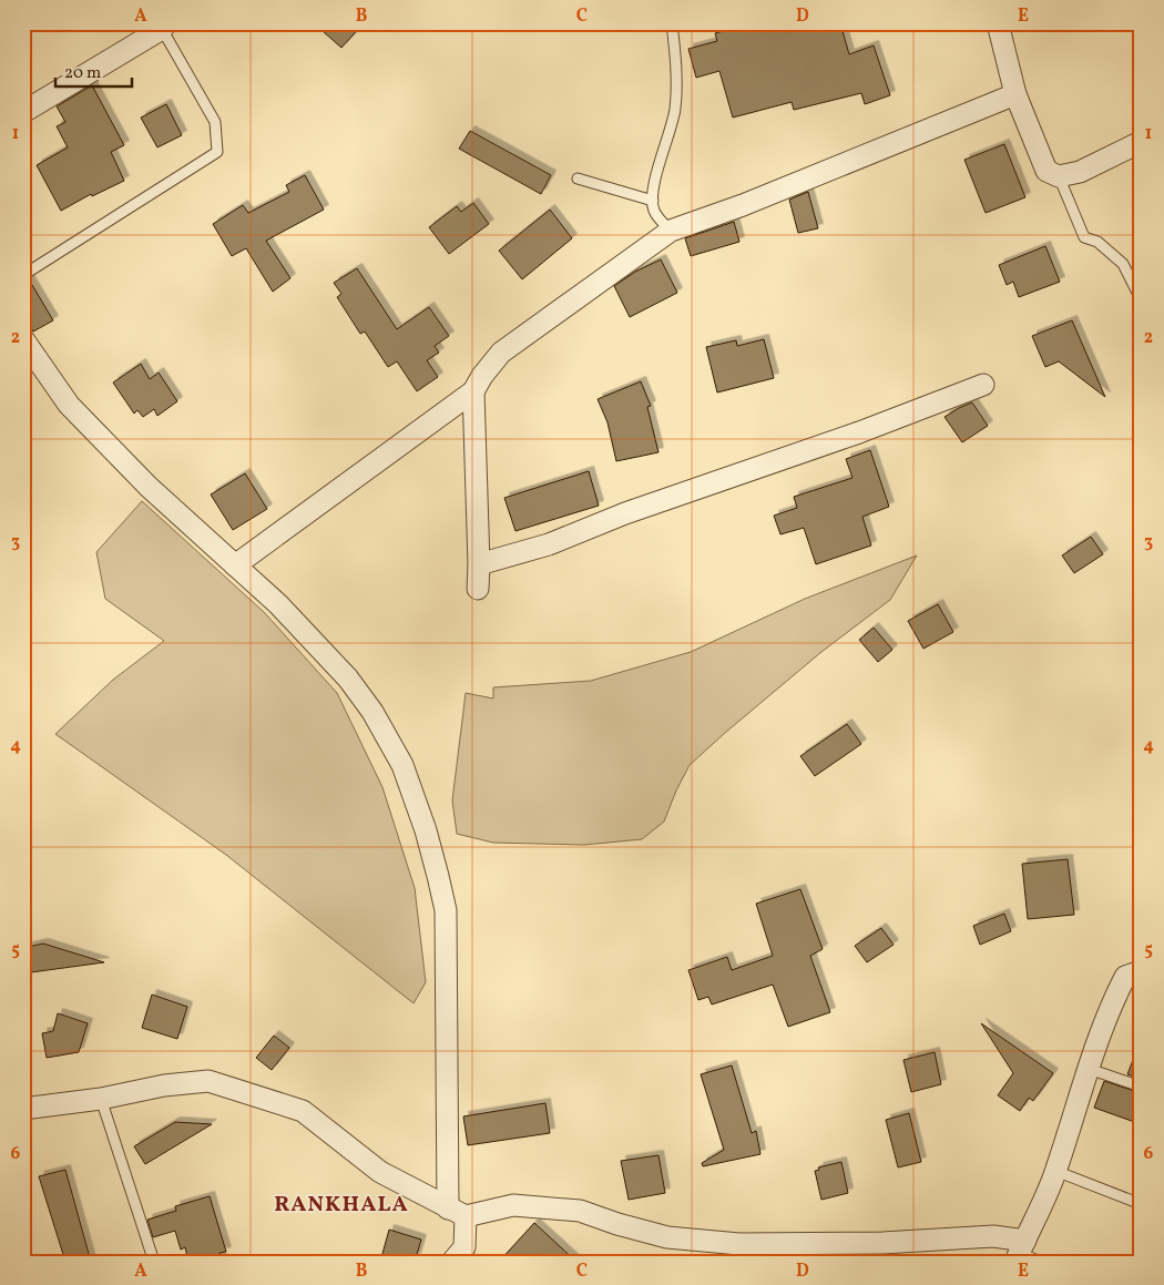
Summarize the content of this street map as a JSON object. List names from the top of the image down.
{
  "districts": ["RANKHALA"],
  "scale_bar": "20 m",
  "grid": {
    "columns": [
      "A",
      "B",
      "C",
      "D",
      "E"
    ],
    "rows": [
      "1",
      "2",
      "3",
      "4",
      "5",
      "6"
    ]
  }
}
